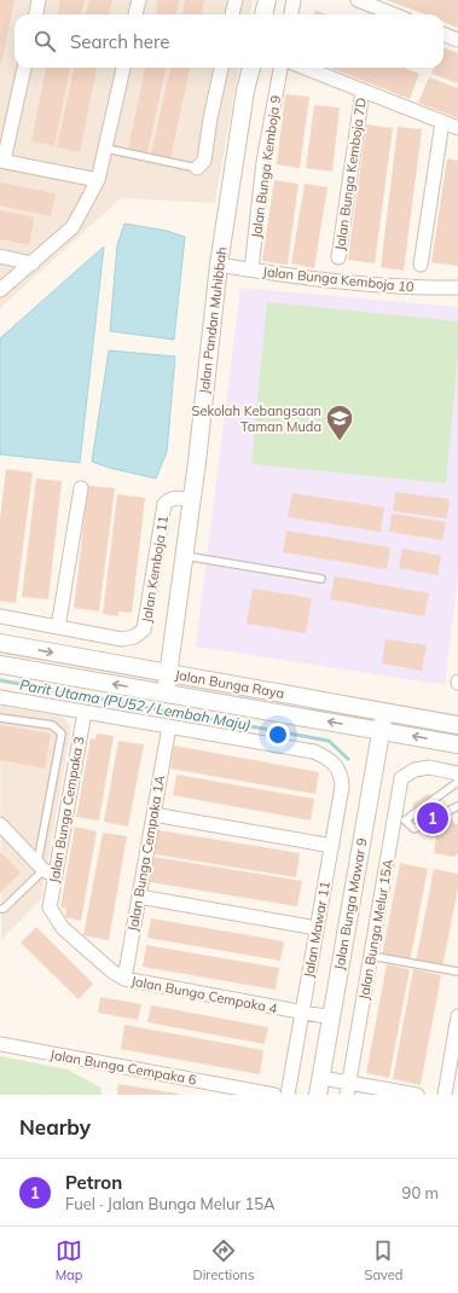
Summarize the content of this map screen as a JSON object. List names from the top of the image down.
{
  "streets": {
    "street": [
      "Jalan Bunga Kemboja 9",
      "Jalan Bunga Kemboja 7D",
      "Jalan Bunga Kemboja 10",
      "Jalan Pandan Muhibbah",
      "Jalan Kemboja 11",
      "Jalan Bunga Raya",
      "Jalan Bunga Cempaka 3",
      "Jalan Bunga Cempaka 1A",
      "Jalan Bunga Mawar 9",
      "Jalan Mawar 11",
      "Jalan Bunga Melur 15A",
      "Jalan Bunga Cempaka 4",
      "Jalan Bunga Cempaka 6"
    ]
  },
  "crossings": [
    ["Jalan Bunga Kemboja 9", "Jalan Bunga Kemboja 10"],
    ["Jalan Bunga Kemboja 10", "Jalan Pandan Muhibbah"],
    ["Jalan Pandan Muhibbah", "Jalan Kemboja 11"],
    ["Jalan Pandan Muhibbah", "Jalan Bunga Raya"],
    ["Jalan Bunga Raya", "Jalan Bunga Mawar 9"],
    ["Jalan Bunga Cempaka 3", "Jalan Bunga Cempaka 4"],
    ["Jalan Bunga Cempaka 1A", "Jalan Mawar 11"],
    ["Jalan Bunga Cempaka 1A", "Jalan Bunga Cempaka 4"],
    ["Jalan Bunga Mawar 9", "Jalan Bunga Cempaka 4"],
    ["Jalan Mawar 11", "Jalan Bunga Cempaka 4"]
  ],
  "water": ["Parit Utama (PU52 / Lembah Maju)"],
  "places": {
    "school or university": ["Sekolah Kebangsaan Taman Muda"]
  },
  "page": {
    "search": "Search here",
    "pins": "1",
    "heading": "Nearby",
    "list": [
      {
        "mark": "1",
        "name": "Petron",
        "note": "Fuel · Jalan Bunga Melur 15A",
        "value": "90 m"
      }
    ],
    "nav": ["Map", "Directions", "Saved"]
  }
}
